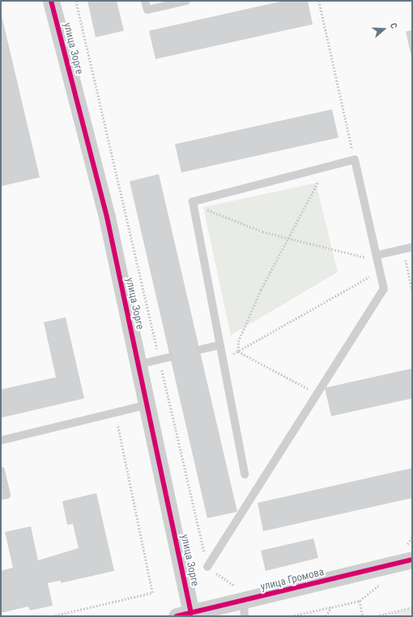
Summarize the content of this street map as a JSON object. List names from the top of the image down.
{
  "streets": {
    "street": ["улица Зорге", "улица Громова"]
  },
  "crossings": [
    ["улица Зорге", "улица Громова"]
  ],
  "north": "right"
}
